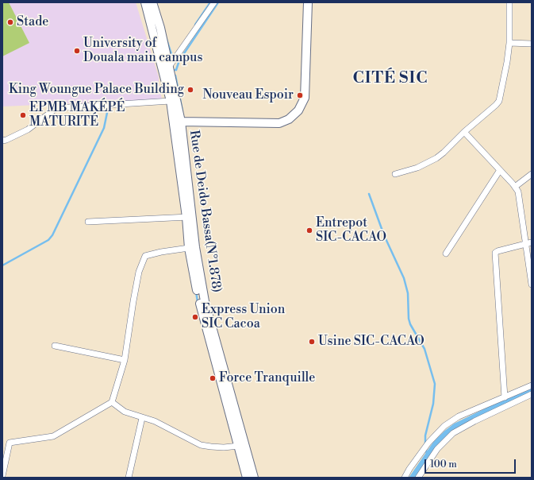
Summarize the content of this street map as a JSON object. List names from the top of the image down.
{
  "streets": {
    "main road": ["Rue de Deido Bassa(N°1.878)"]
  },
  "districts": ["CITÉ SIC"],
  "places": [
    "Stade",
    "University of Douala main campus",
    "King Woungue Palace Building",
    "Nouveau Espoir",
    "EPMB MAKÉPÉ MATURITÉ",
    "Entrepot SIC-CACAO",
    "Express Union SIC Cacoa",
    "Usine SIC-CACAO",
    "Force Tranquille"
  ],
  "scale_bar": "100 m"
}
